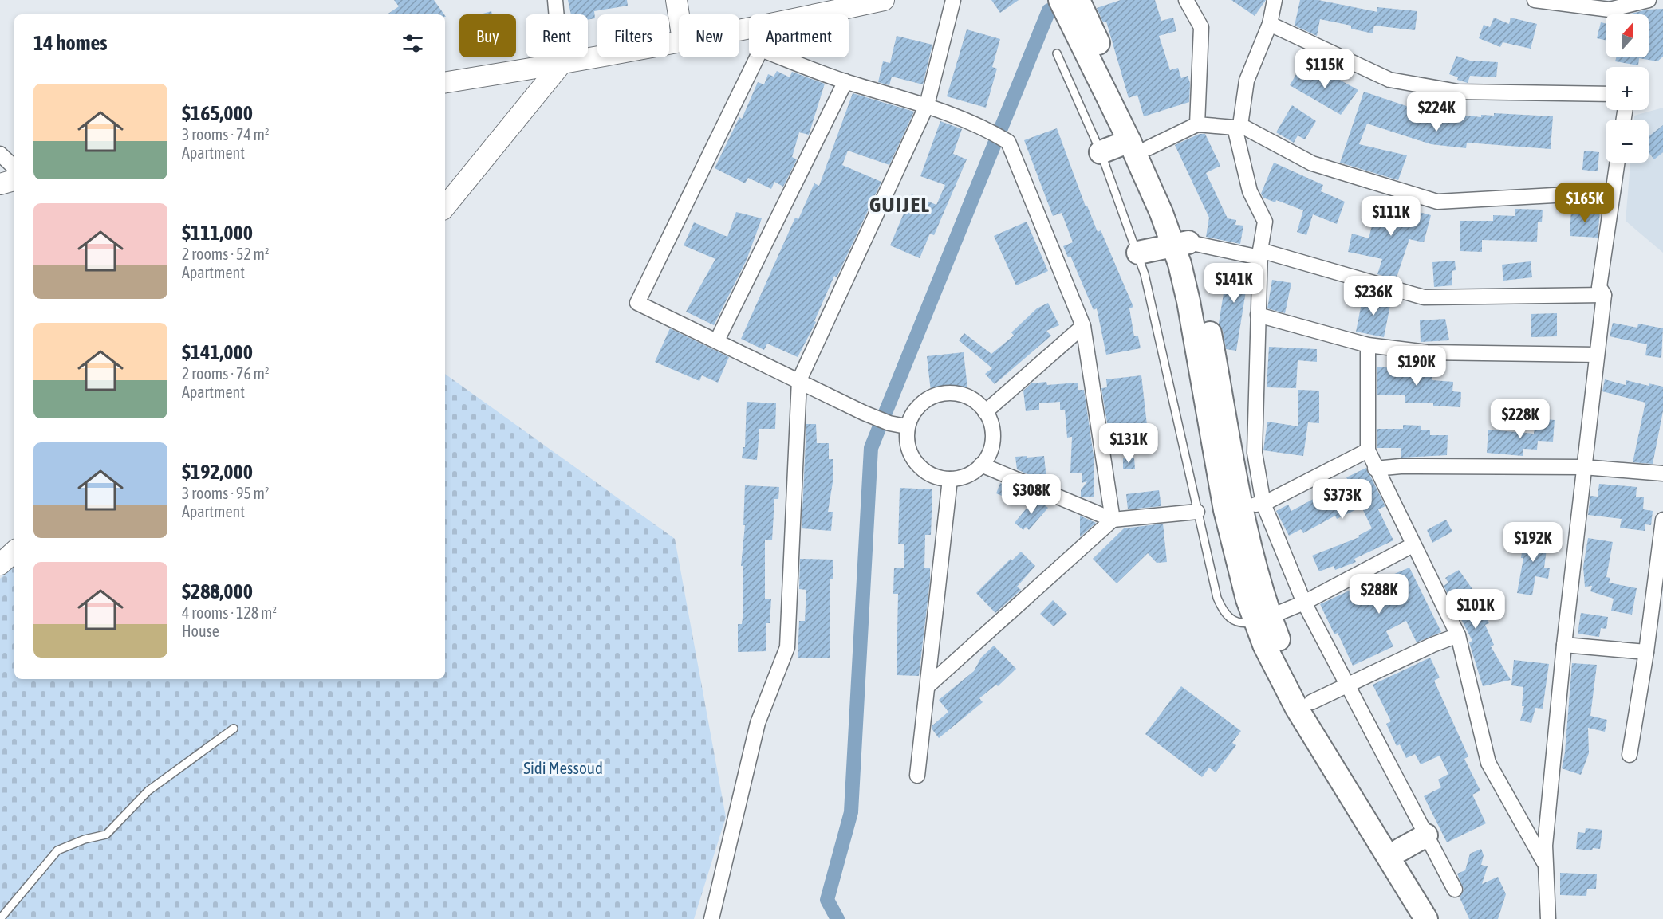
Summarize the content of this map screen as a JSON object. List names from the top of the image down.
{
  "districts": ["GUIJEL"],
  "parks": ["Sidi Messoud"],
  "north": "top",
  "page": {
    "map_buttons": ["+", "−"],
    "chip": [
      "Buy",
      "Rent",
      "Filters",
      "New",
      "Apartment"
    ],
    "heading": "14 homes",
    "price": [
      "$115K",
      "$224K",
      "$165K",
      "$111K",
      "$141K",
      "$236K",
      "$190K",
      "$228K",
      "$131K",
      "$308K",
      "$373K",
      "$192K",
      "$288K",
      "$101K"
    ],
    "list": [
      {
        "name": "$165,000",
        "note": "3 rooms · 74 m² · Apartment"
      },
      {
        "name": "$111,000",
        "note": "2 rooms · 52 m² · Apartment"
      },
      {
        "name": "$141,000",
        "note": "2 rooms · 76 m² · Apartment"
      },
      {
        "name": "$192,000",
        "note": "3 rooms · 95 m² · Apartment"
      },
      {
        "name": "$288,000",
        "note": "4 rooms · 128 m² · House"
      }
    ]
  }
}
